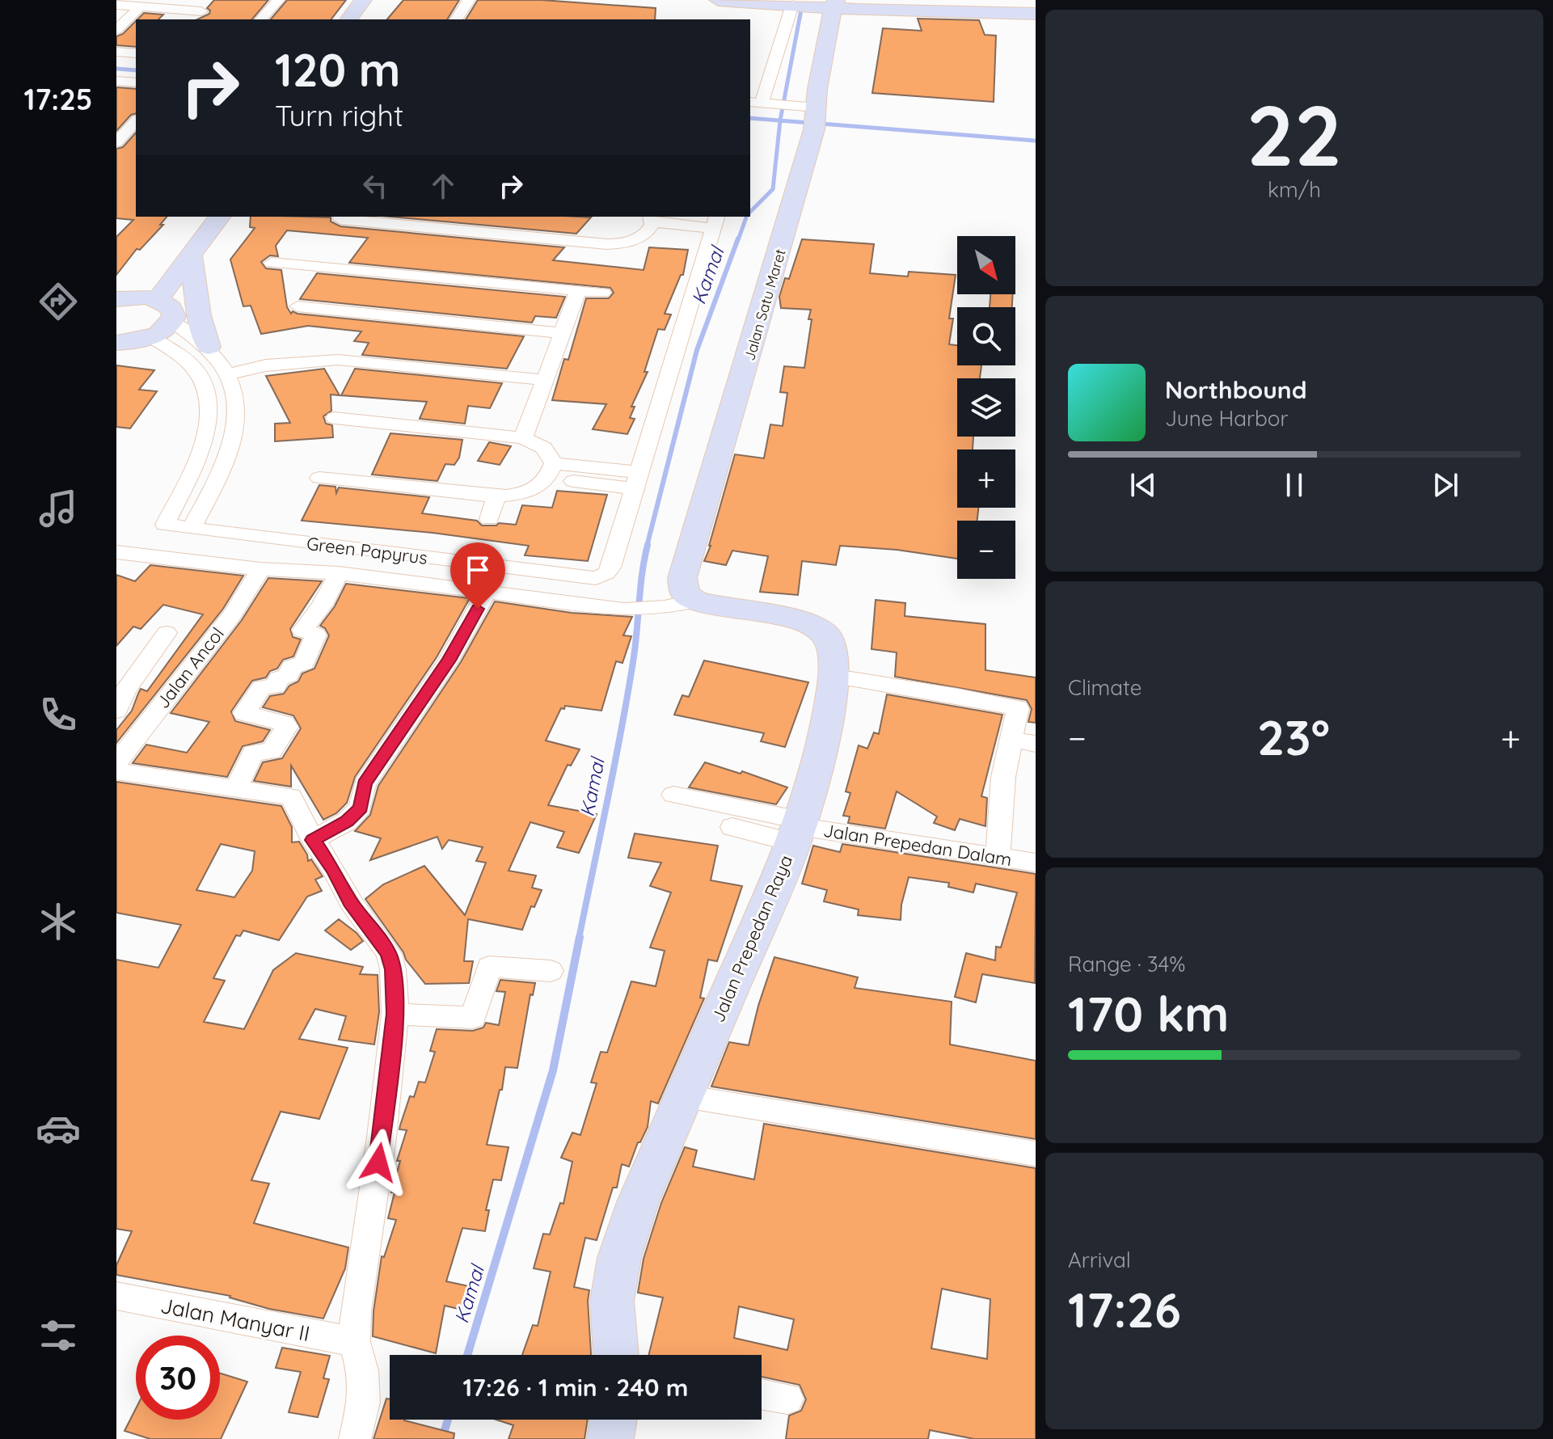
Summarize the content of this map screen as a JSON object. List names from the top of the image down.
{
  "streets": {
    "street": [
      "Jalan Satu Maret",
      "Green Papyrus",
      "Jalan Ancol",
      "Jalan Prepedan Dalam",
      "Jalan Prepedan Raya",
      "Jalan Manyar II"
    ]
  },
  "crossings": [
    ["Jalan Satu Maret", "Jalan Prepedan Raya"],
    ["Jalan Prepedan Dalam", "Jalan Prepedan Raya"]
  ],
  "water": ["Kamal"],
  "north": "bottom right",
  "page": {
    "tabs": "17:25",
    "tile": [
      ["22", "km/h"],
      "Climate",
      ["Range · 34%", "170 km"],
      ["Arrival", "17:26"]
    ],
    "turn": ["120 m", "Turn right"],
    "map_buttons": ["+", "−"],
    "song": ["Northbound", "June Harbor"],
    "heat": ["−", "23°", "+"],
    "limit": "30",
    "trip": "17:26 · 1 min · 240 m"
  }
}
